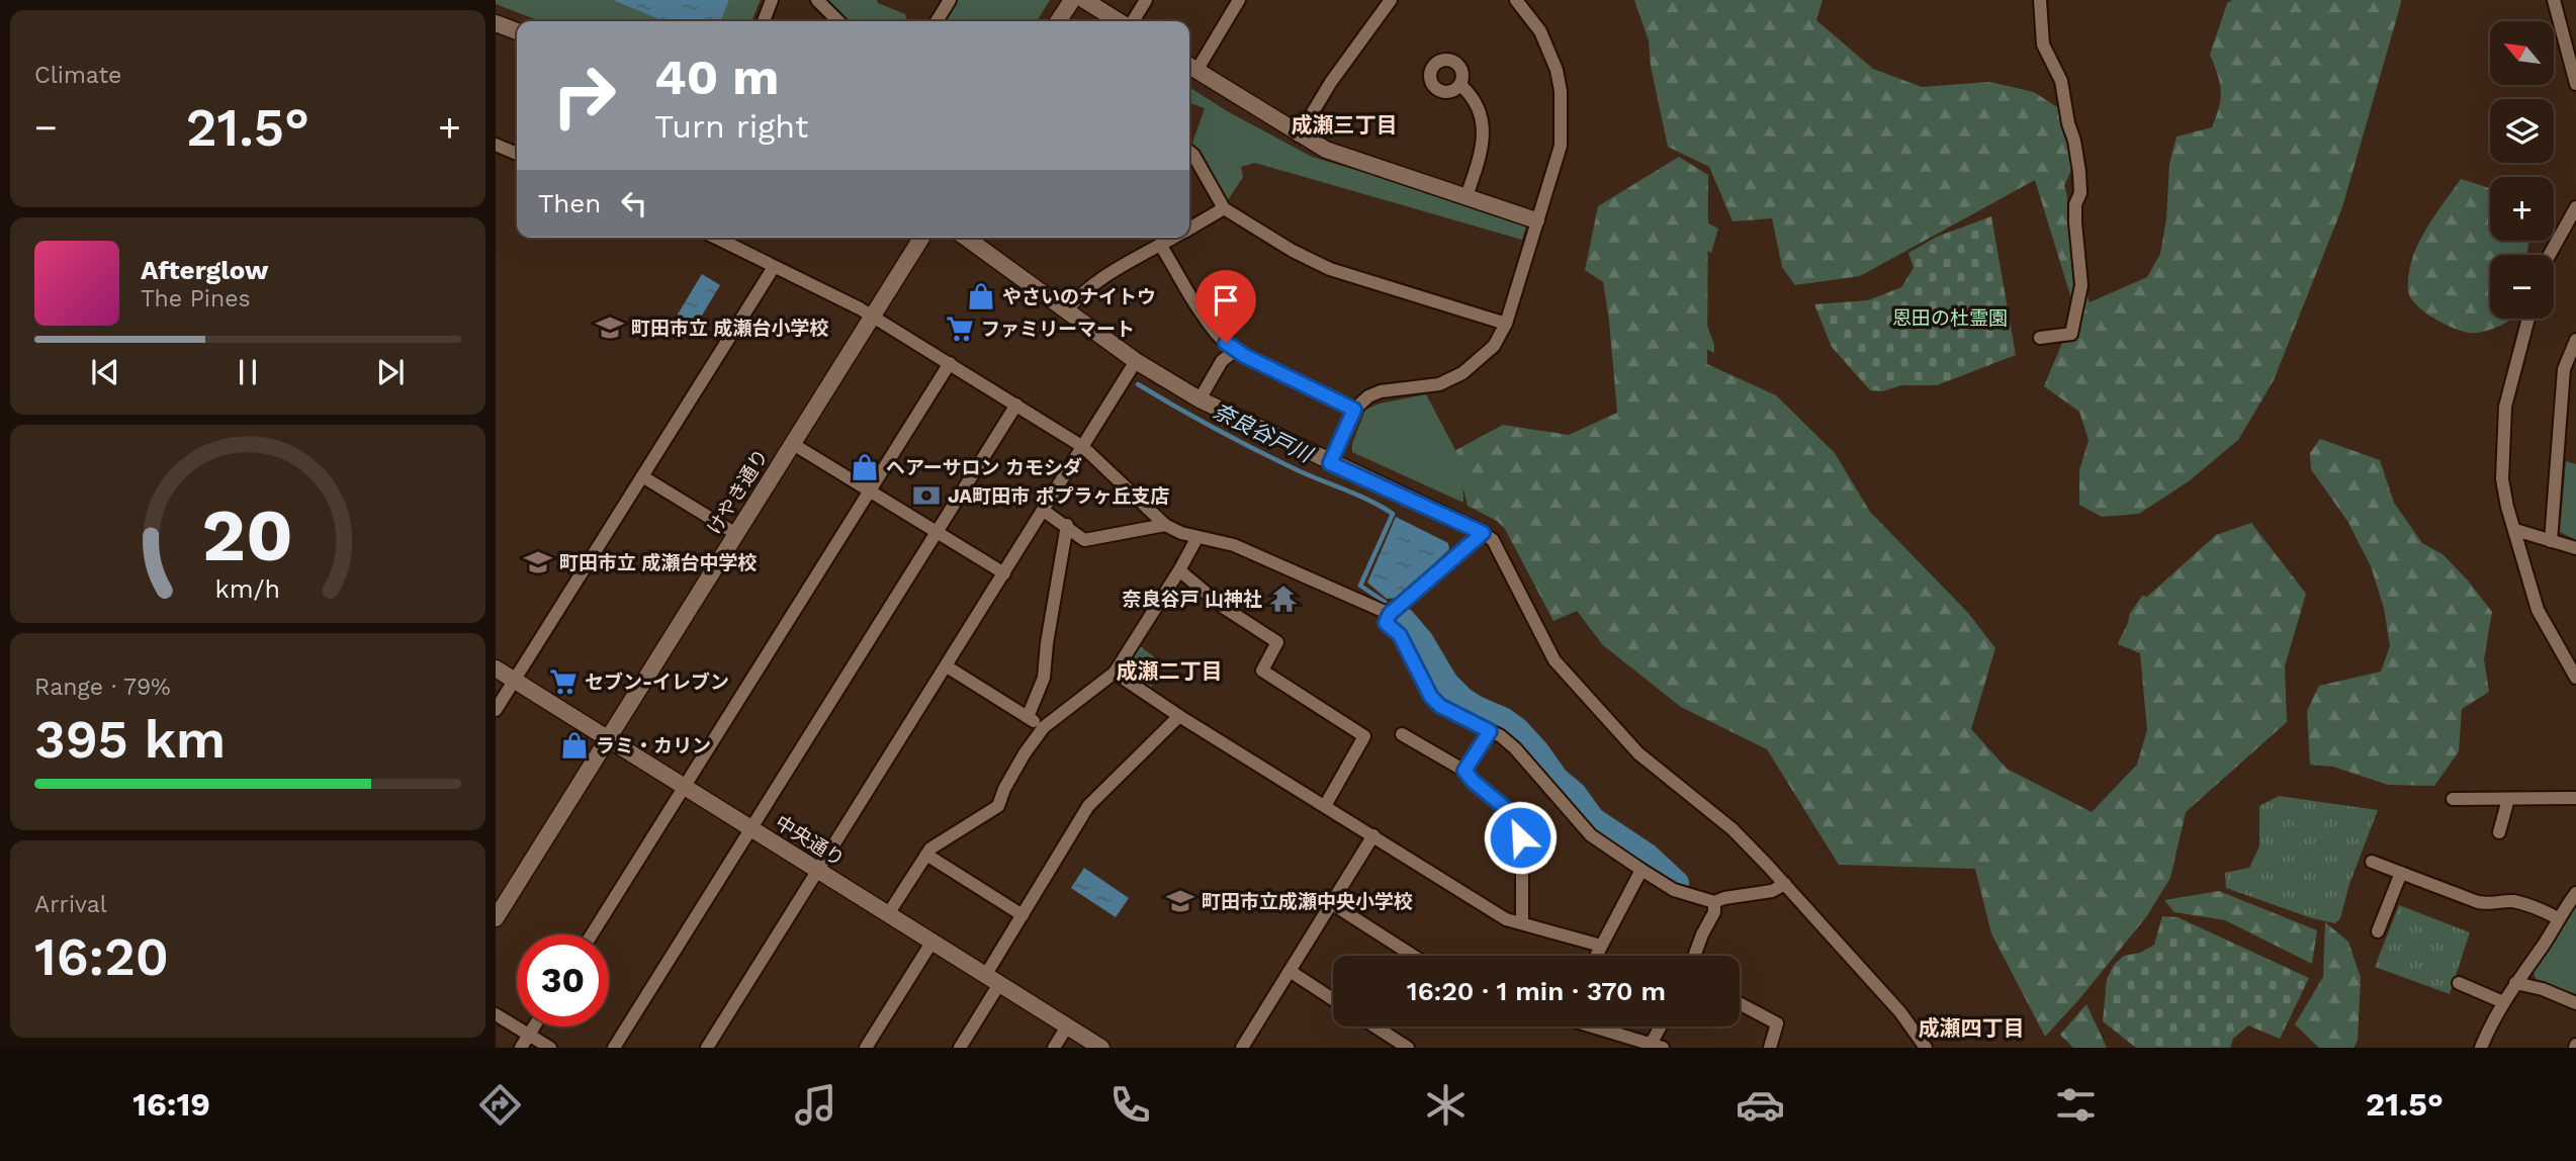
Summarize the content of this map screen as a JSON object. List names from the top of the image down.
{
  "streets": {
    "street": ["けやき通り", "中央通り"]
  },
  "crossings": [
    ["けやき通り", "中央通り"]
  ],
  "districts": ["成瀬三丁目", "成瀬二丁目", "成瀬四丁目"],
  "water": ["奈良谷戸川"],
  "parks": ["恩田の杜霊園"],
  "places": {
    "shop": ["やさいのナイトウ", "ヘアーサロン カモシダ", "ラミ・カリン"],
    "school or university": ["町田市立 成瀬台小学校", "町田市立 成瀬台中学校", "町田市立成瀬中央小学校"],
    "supermarket": ["ファミリーマート", "セブン-イレブン"],
    "bank": ["JA町田市 ポプラヶ丘支店"],
    "temple": ["奈良谷戸 山神社"]
  },
  "north": "top left",
  "page": {
    "tile": [
      "Climate",
      ["Range · 79%", "395 km"],
      ["Arrival", "16:20"]
    ],
    "map_buttons": ["+", "−"],
    "turn": ["40 m", "Turn right"],
    "heat": ["−", "21.5°", "+"],
    "then": "Then",
    "song": ["Afterglow", "The Pines"],
    "limit": "30",
    "trip": "16:20 · 1 min · 370 m",
    "tabs": ["16:19", "21.5°"],
    "gauge": ["20", "km/h"]
  }
}
